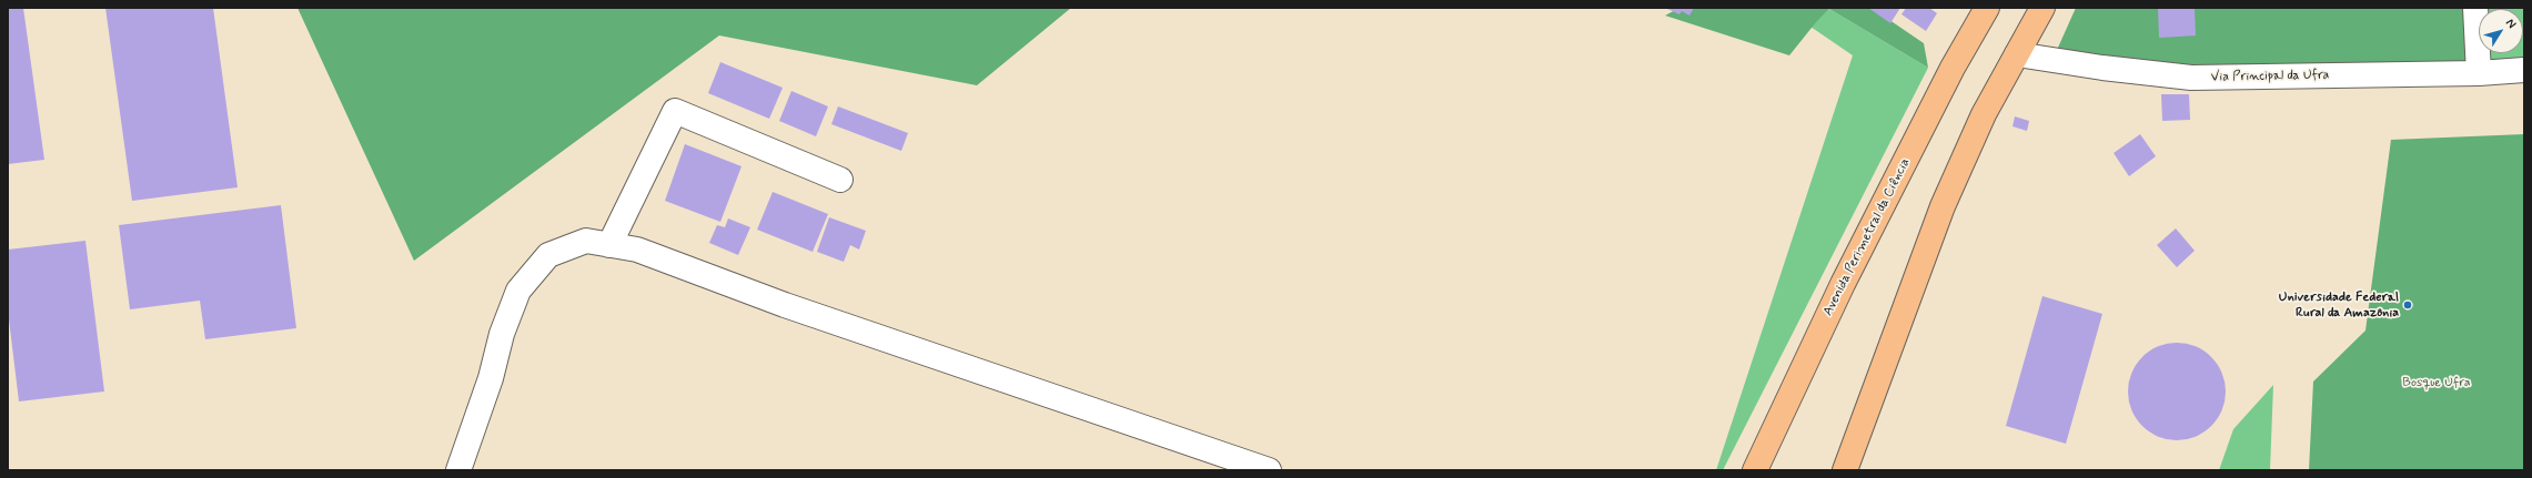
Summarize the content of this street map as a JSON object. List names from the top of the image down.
{
  "streets": {
    "main road": ["Avenida Perimetral da Ciência"],
    "lane": ["Via Principal da Ufra"]
  },
  "parks": ["Bosque Ufra"],
  "places": ["Universidade Federal Rural da Amazônia"],
  "north": "top right"
}
